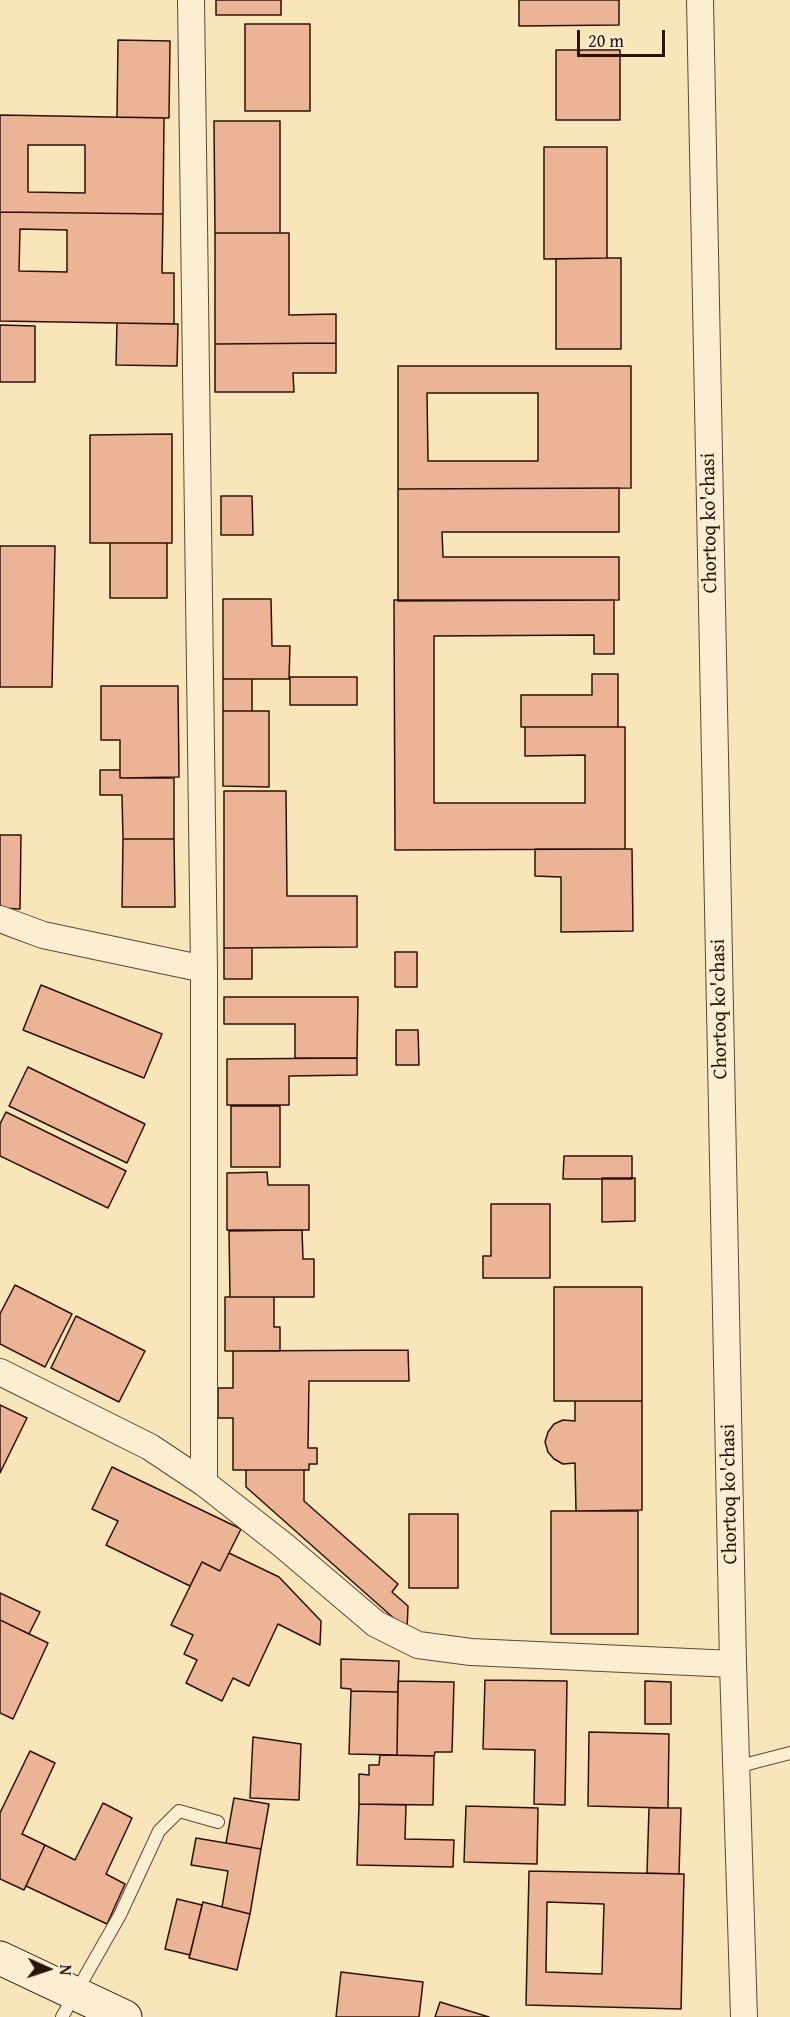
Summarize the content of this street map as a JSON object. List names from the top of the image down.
{
  "streets": {
    "street": ["Chortoq ko'chasi"]
  },
  "scale_bar": "20 m",
  "north": "right"
}
